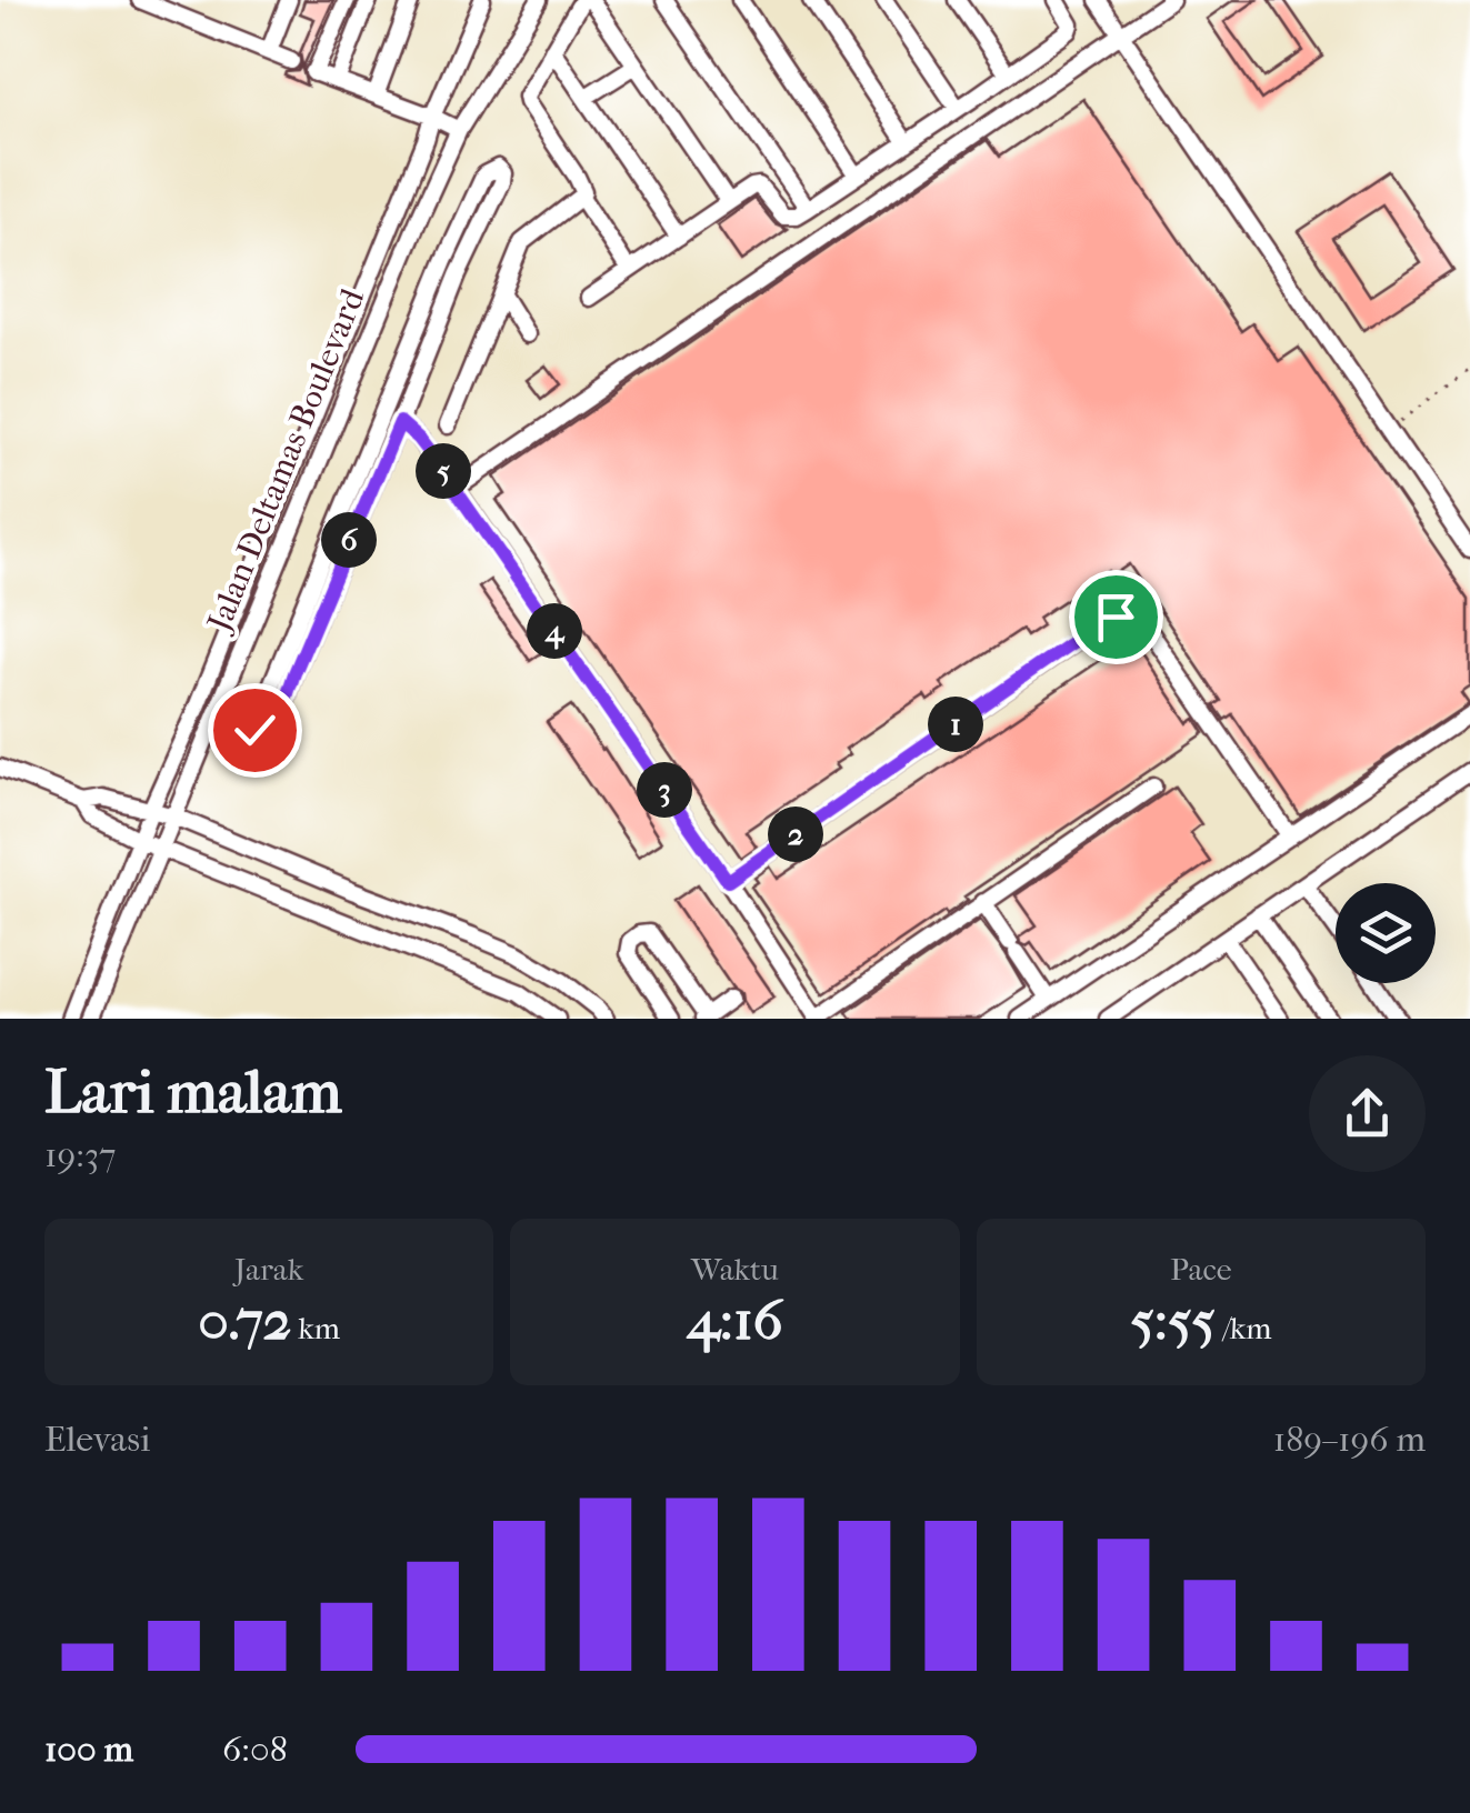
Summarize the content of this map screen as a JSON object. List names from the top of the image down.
{
  "streets": {
    "street": ["Jalan Deltamas Boulevard"]
  },
  "page": {
    "pins": [
      "5",
      "6",
      "4",
      "1",
      "3",
      "2"
    ],
    "heading": ["Lari malam", "19:37"],
    "stats": [
      ["Jarak", "0.72 km"],
      ["Waktu", "4:16"],
      ["Pace", "5:55 /km"]
    ],
    "chart": ["Elevasi", "189–196 m"],
    "list": [
      {
        "name": "100 m",
        "note": "6:08"
      }
    ]
  }
}
